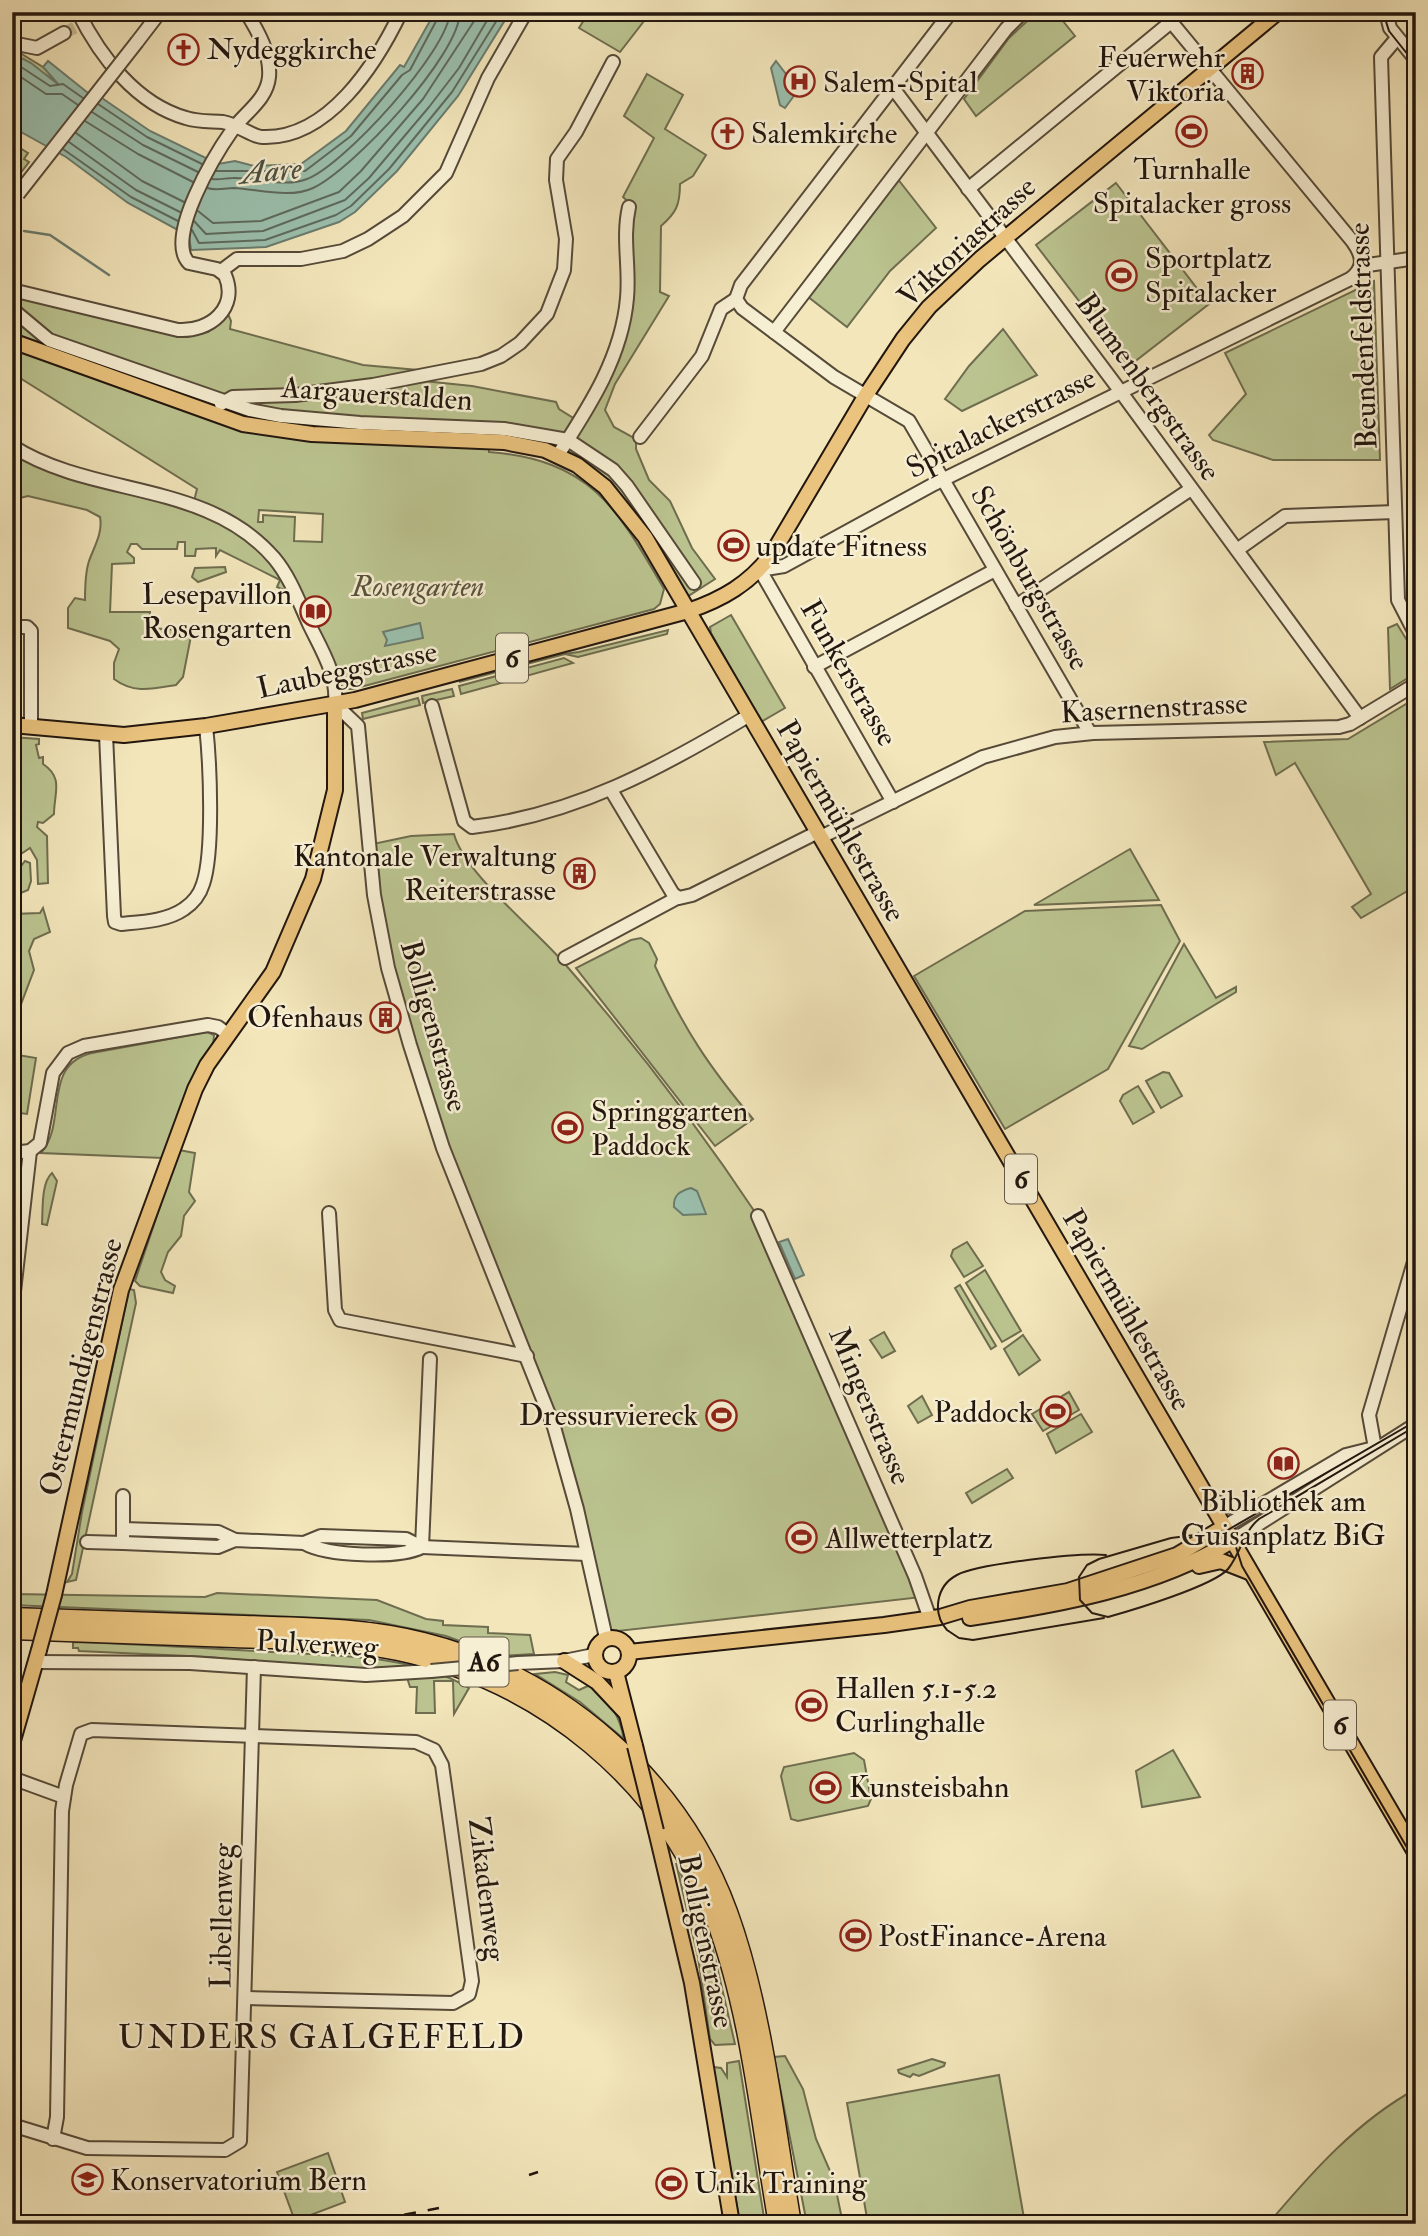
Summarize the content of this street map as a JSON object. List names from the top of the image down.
{
  "streets": {
    "highway": ["A6"],
    "main road": [
      "Viktoriastrasse",
      "Aargauerstalden",
      "6",
      "Laubeggstrasse",
      "Papiermühlestrasse",
      "Bolligenstrasse",
      "Ostermundigenstrasse"
    ],
    "street": [
      "Beundenfeldstrasse",
      "Blumenbergstrasse",
      "Spitalackerstrasse",
      "Schönburgstrasse",
      "Funkerstrasse",
      "Kasernenstrasse",
      "Mingerstrasse",
      "Pulverweg",
      "Zikadenweg",
      "Libellenweg"
    ]
  },
  "crossings": [
    ["Viktoriastrasse", "Blumenbergstrasse"],
    ["Viktoriastrasse", "Aargauerstalden"],
    ["Viktoriastrasse", "Spitalackerstrasse"],
    ["Viktoriastrasse", "Schönburgstrasse"],
    ["Viktoriastrasse", "Laubeggstrasse"],
    ["Viktoriastrasse", "Funkerstrasse"],
    ["Viktoriastrasse", "Papiermühlestrasse"],
    ["Blumenbergstrasse", "Spitalackerstrasse"],
    ["Blumenbergstrasse", "Kasernenstrasse"],
    ["Aargauerstalden", "Laubeggstrasse"],
    ["Aargauerstalden", "Papiermühlestrasse"],
    ["Spitalackerstrasse", "Schönburgstrasse"],
    ["Spitalackerstrasse", "Funkerstrasse"],
    ["Schönburgstrasse", "Kasernenstrasse"],
    ["Laubeggstrasse", "Papiermühlestrasse"],
    ["Laubeggstrasse", "Bolligenstrasse"],
    ["Laubeggstrasse", "Ostermundigenstrasse"],
    ["Funkerstrasse", "Kasernenstrasse"],
    ["Kasernenstrasse", "Papiermühlestrasse"],
    ["Bolligenstrasse", "Ostermundigenstrasse"],
    ["Bolligenstrasse", "Pulverweg"],
    ["Ostermundigenstrasse", "Pulverweg"],
    ["Pulverweg", "Libellenweg"],
    ["Zikadenweg", "Libellenweg"]
  ],
  "districts": ["UNDERS GALGEFELD"],
  "water": ["Aare"],
  "parks": ["Rosengarten"],
  "places": {
    "church": ["Nydeggkirche", "Salemkirche"],
    "building": ["Feuerwehr Viktoria", "Kantonale Verwaltung Reiterstrasse", "Ofenhaus"],
    "hospital": ["Salem-Spital"],
    "sports": [
      "Turnhalle Spitalacker gross",
      "Sportplatz Spitalacker",
      "update Fitness",
      "Springgarten Paddock",
      "Paddock",
      "Dressurviereck",
      "Allwetterplatz",
      "Hallen 5.1-5.2 Curlinghalle",
      "Kunsteisbahn",
      "PostFinance-Arena",
      "Unik Training"
    ],
    "library": ["Lesepavillon Rosengarten", "Bibliothek am Guisanplatz BiG"],
    "school or university": ["Konservatorium Bern"]
  }
}
